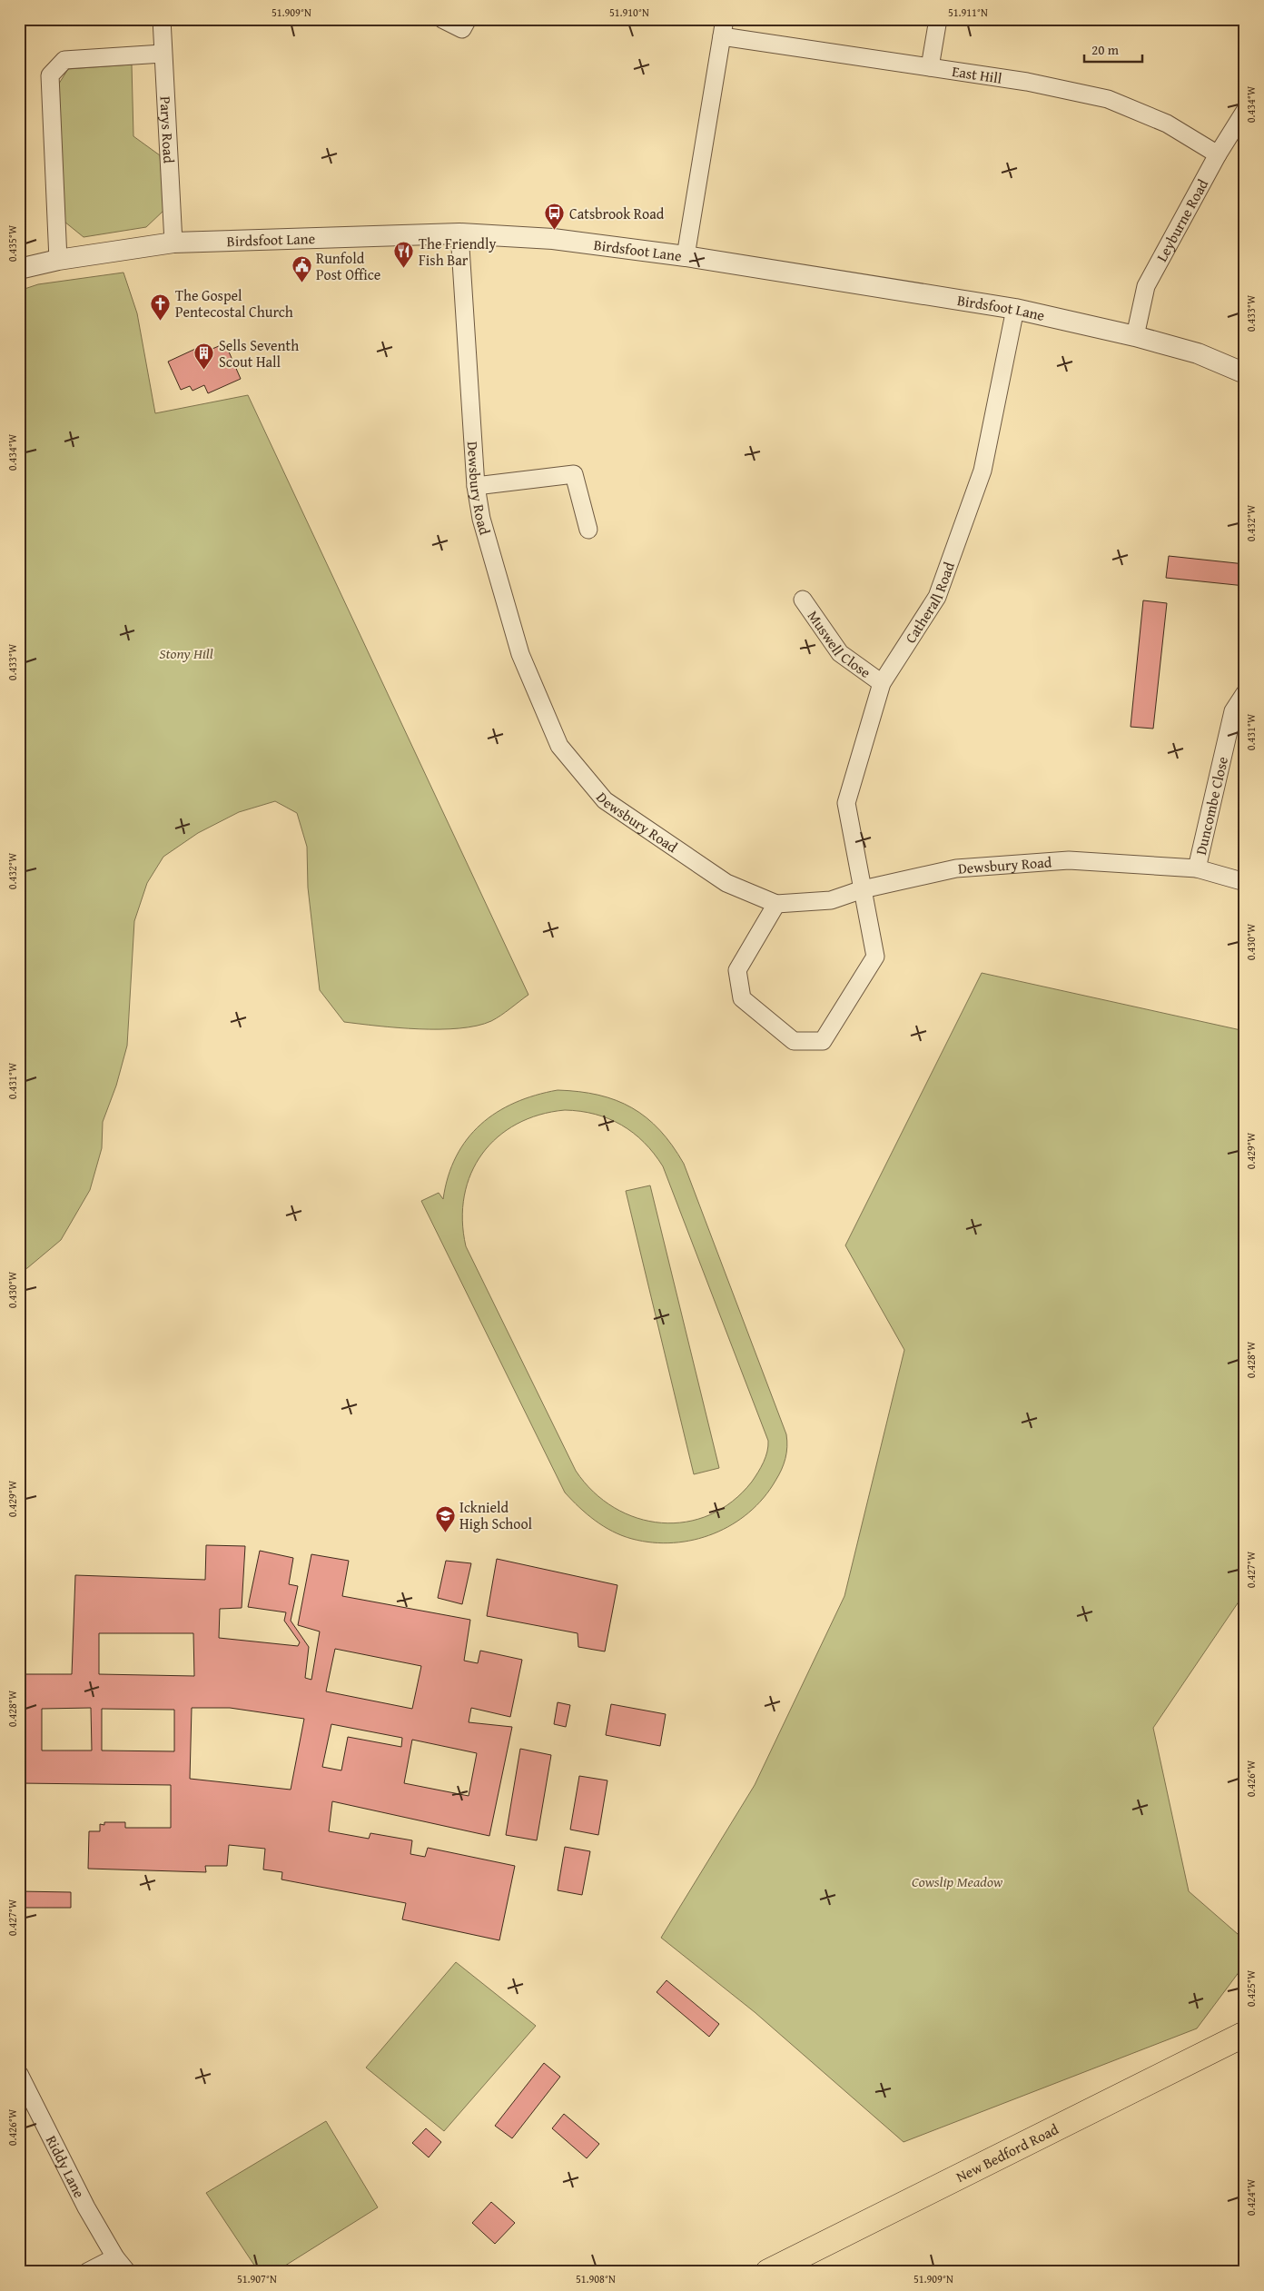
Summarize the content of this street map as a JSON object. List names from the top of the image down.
{
  "streets": {
    "highway": ["New Bedford Road"],
    "street": [
      "East Hill",
      "Parys Road",
      "Leyburne Road",
      "Birdsfoot Lane",
      "Dewsbury Road",
      "Catherall Road",
      "Muswell Close",
      "Duncombe Close",
      "Riddy Lane"
    ]
  },
  "crossings": [
    ["East Hill", "Leyburne Road"],
    ["Parys Road", "Birdsfoot Lane"],
    ["Leyburne Road", "Birdsfoot Lane"],
    ["Birdsfoot Lane", "Dewsbury Road"],
    ["Birdsfoot Lane", "Catherall Road"],
    ["Dewsbury Road", "Catherall Road"],
    ["Dewsbury Road", "Duncombe Close"],
    ["Catherall Road", "Muswell Close"]
  ],
  "parks": ["Stony Hill", "Cowslip Meadow"],
  "places": {
    "bus stop": ["Catsbrook Road"],
    "restaurant": ["The Friendly Fish Bar"],
    "public building": ["Runfold Post Office"],
    "church": ["The Gospel Pentecostal Church"],
    "building": ["Sells Seventh Scout Hall"],
    "school or university": ["Icknield High School"]
  },
  "scale_bar": "20 m",
  "coordinates": [
    "51.909°N",
    "51.910°N",
    "51.911°N",
    "0.434°W",
    "0.435°W",
    "0.433°W",
    "0.432°W",
    "0.431°W",
    "0.430°W",
    "0.429°W",
    "0.428°W",
    "0.427°W",
    "0.426°W",
    "0.425°W",
    "0.424°W",
    "51.907°N",
    "51.908°N"
  ]
}
